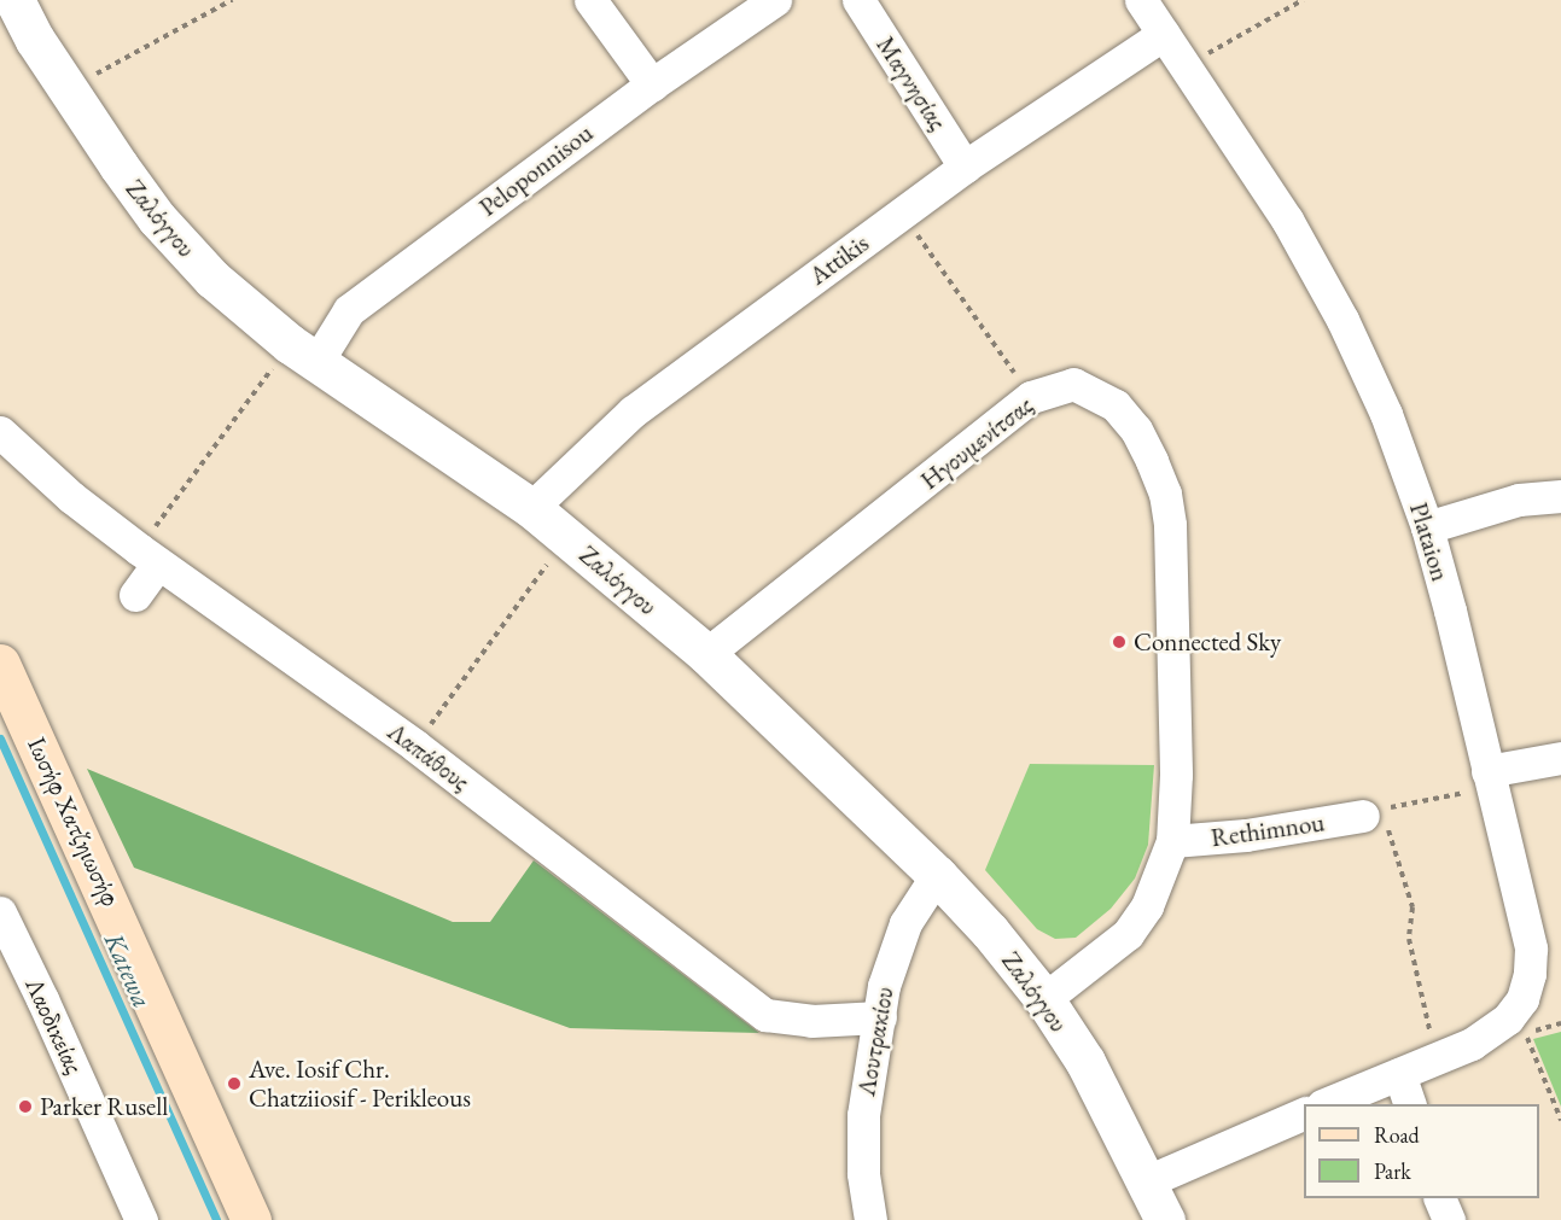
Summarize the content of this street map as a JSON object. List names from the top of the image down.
{
  "streets": {
    "main road": ["Ιωσήφ Χατζηιωσήφ"],
    "street": [
      "Μαγνησίας",
      "Peloponnisou",
      "Ζαλόγγου",
      "Attikis",
      "Ηγουμενίτσας",
      "Plataion",
      "Λαπάθους",
      "Rethimnou",
      "Λαοδικείας",
      "Λουτρακίου"
    ]
  },
  "crossings": [
    ["Μαγνησίας", "Attikis"],
    ["Peloponnisou", "Ζαλόγγου"],
    ["Ζαλόγγου", "Attikis"],
    ["Ζαλόγγου", "Ηγουμενίτσας"],
    ["Ζαλόγγου", "Λουτρακίου"],
    ["Attikis", "Plataion"],
    ["Ηγουμενίτσας", "Rethimnou"],
    ["Λαπάθους", "Λουτρακίου"]
  ],
  "water": ["Katewa"],
  "places": ["Connected Sky", "Ave. Iosif Chr. Chatziiosif - Perikleous", "Parker Rusell"],
  "legend": ["Road", "Park"]
}
